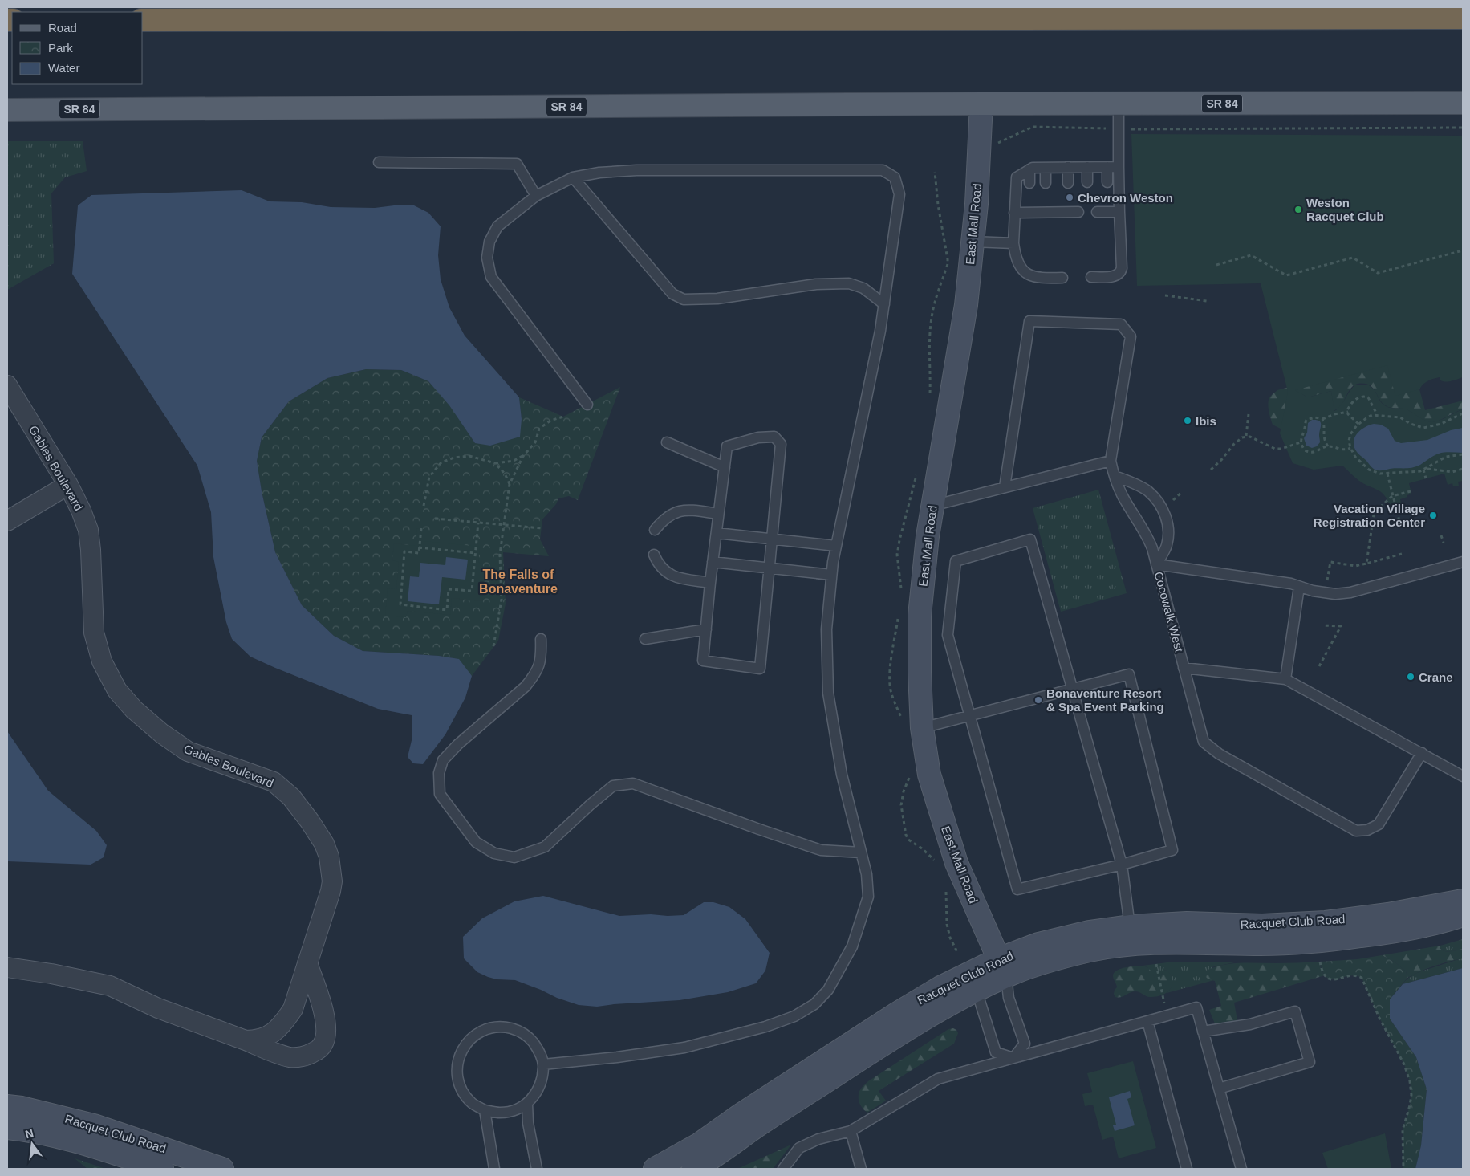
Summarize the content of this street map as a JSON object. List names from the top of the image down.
{
  "streets": {
    "main road": ["SR 84"],
    "street": ["East Mall Road", "Gables Boulevard", "Racquet Club Road"],
    "lane": ["Cocowalk West"]
  },
  "crossings": [
    ["SR 84", "East Mall Road"],
    ["East Mall Road", "Racquet Club Road"]
  ],
  "districts": ["The Falls of Bonaventure"],
  "places": [
    "Chevron Weston",
    "Weston Racquet Club",
    "Ibis",
    "Vacation Village Registration Center",
    "Crane",
    "Bonaventure Resort & Spa Event Parking"
  ],
  "legend": ["Road", "Park", "Water"],
  "north": "top"
}
